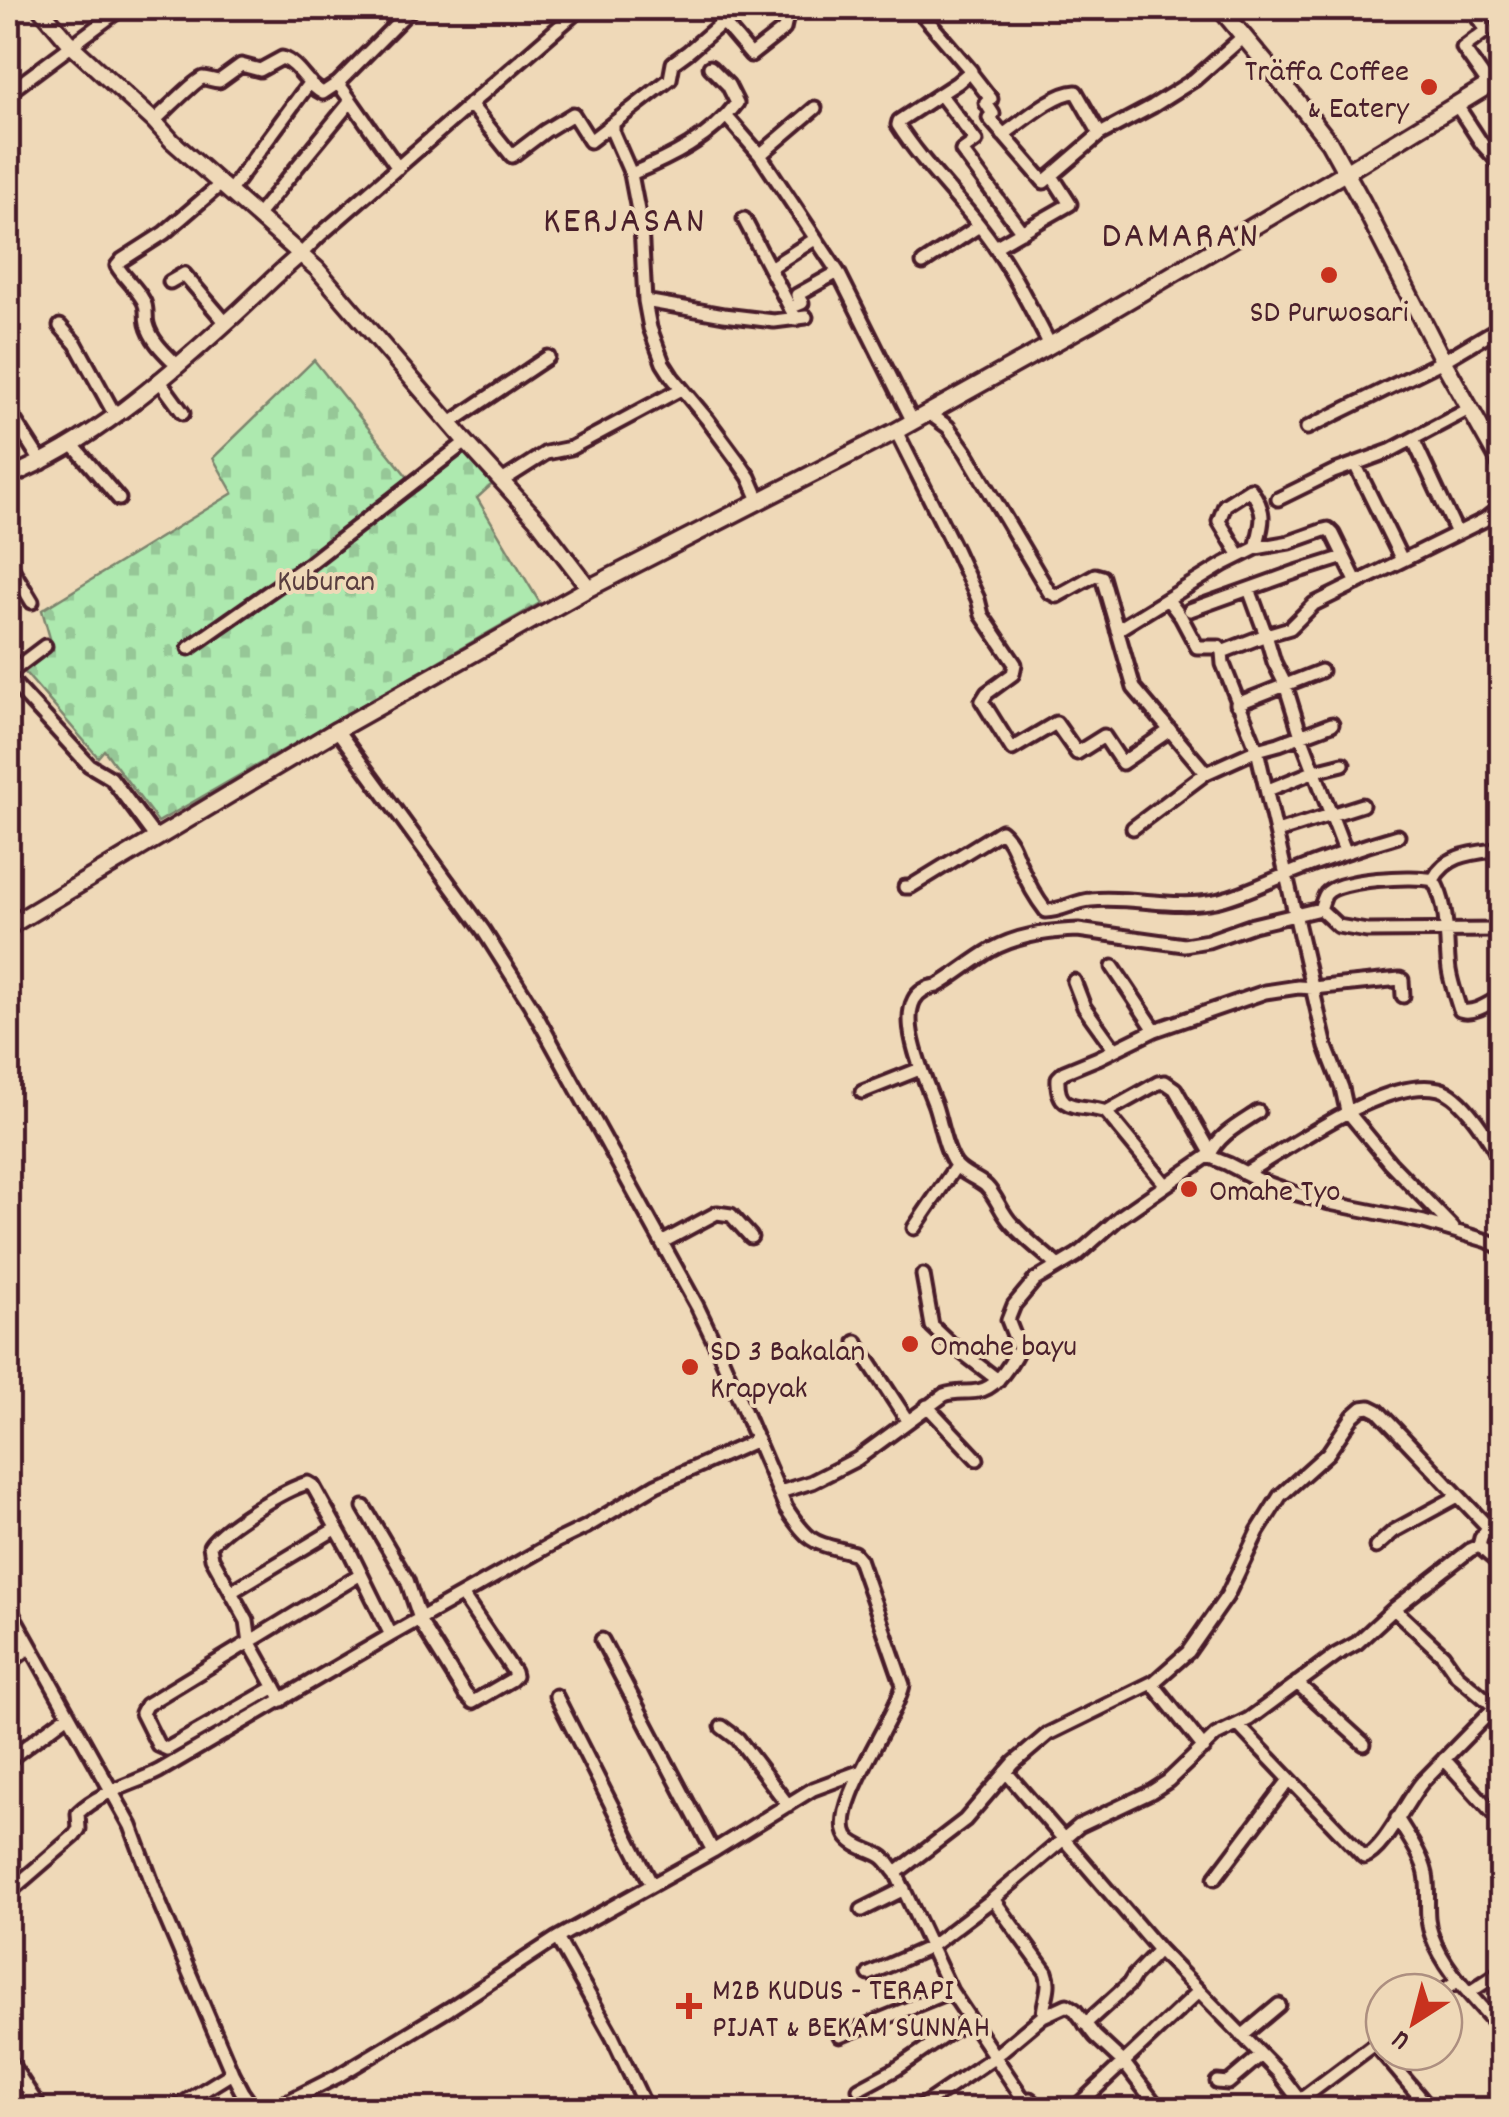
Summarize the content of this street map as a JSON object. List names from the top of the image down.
{
  "districts": ["KERJASAN", "DAMARAN"],
  "parks": ["Kuburan"],
  "places": {
    "other": [
      "Träffa Coffee & Eatery",
      "SD Purwosari",
      "Omahe Tyo",
      "Omahe bayu",
      "SD 3 Bakalan Krapyak"
    ],
    "health": ["M2B KUDUS - TERAPI PIJAT & BEKAM SUNNAH"]
  },
  "north": "bottom left"
}
